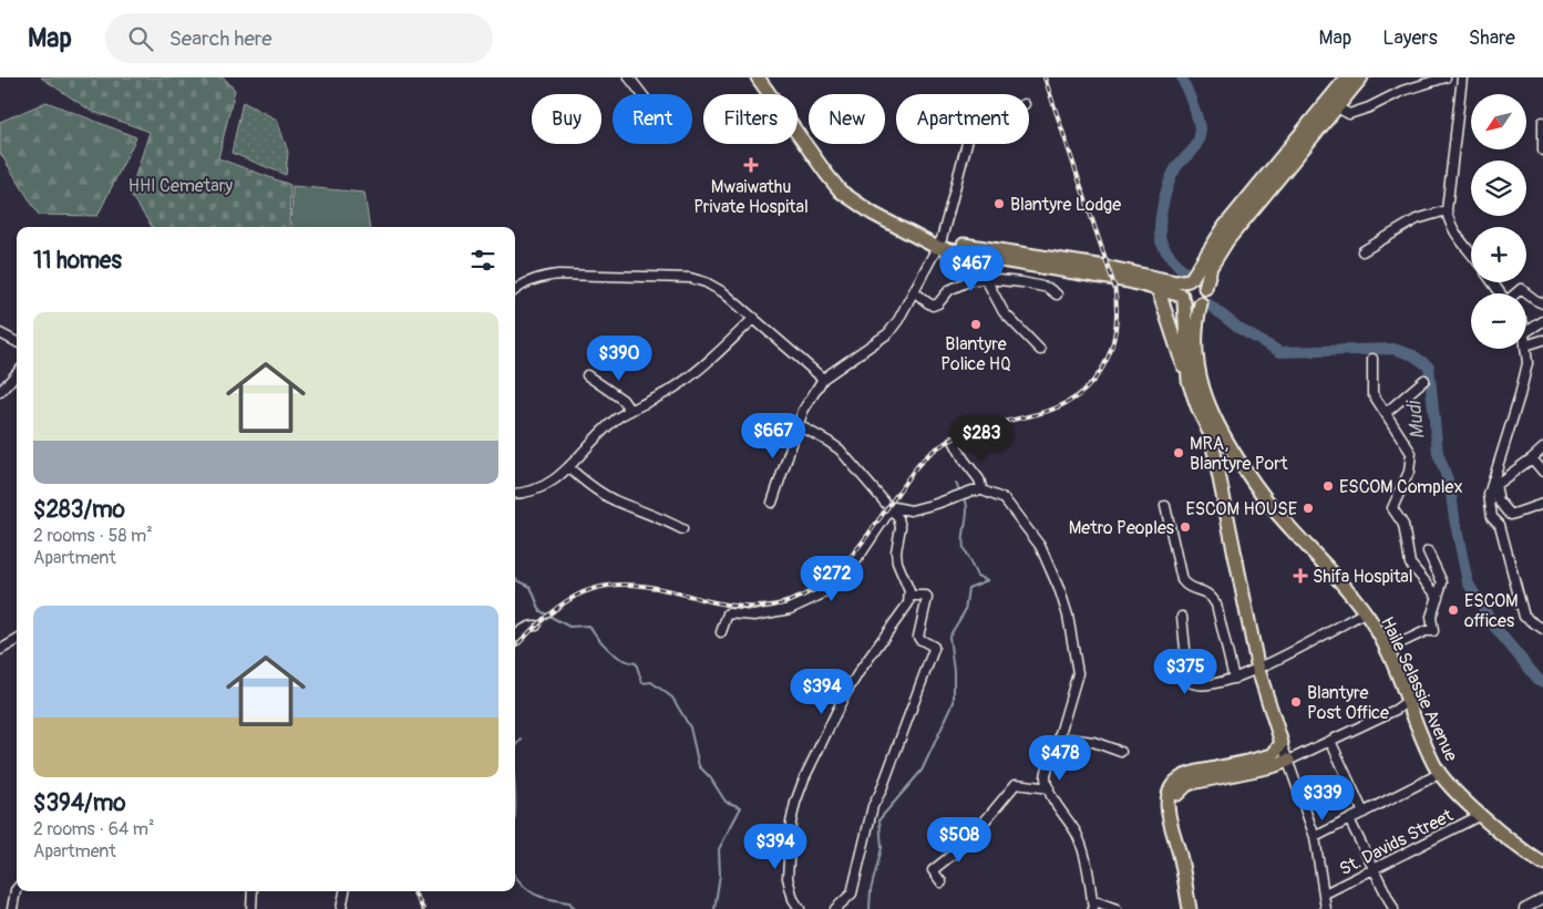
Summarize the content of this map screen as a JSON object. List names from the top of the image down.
{
  "streets": {
    "highway": ["Haile Selassie Avenue"],
    "street": ["St. Davids Street"]
  },
  "crossings": [
    ["Haile Selassie Avenue", "St. Davids Street"]
  ],
  "water": ["Mudi"],
  "parks": ["HHI Cemetary"],
  "places": {
    "health": ["Mwaiwathu Private Hospital", "Shifa Hospital"],
    "other": [
      "Blantyre Lodge",
      "Blantyre Police HQ",
      "MRA, Blantyre Port",
      "ESCOM Complex",
      "ESCOM HOUSE",
      "Metro Peoples",
      "ESCOM offices",
      "Blantyre Post Office"
    ]
  },
  "north": "bottom left",
  "page": {
    "header": "Map",
    "search": "Search here",
    "nav": ["Map", "Layers", "Share"],
    "map_buttons": ["+", "−"],
    "chip": [
      "Buy",
      "Rent",
      "Filters",
      "New",
      "Apartment"
    ],
    "heading": "11 homes",
    "price": [
      "$467",
      "$390",
      "$667",
      "$283",
      "$272",
      "$375",
      "$394",
      "$478",
      "$339",
      "$508",
      "$394"
    ],
    "list": [
      {
        "name": "$283/mo",
        "note": "2 rooms · 58 m² · Apartment"
      },
      {
        "name": "$394/mo",
        "note": "2 rooms · 64 m² · Apartment"
      }
    ]
  }
}
